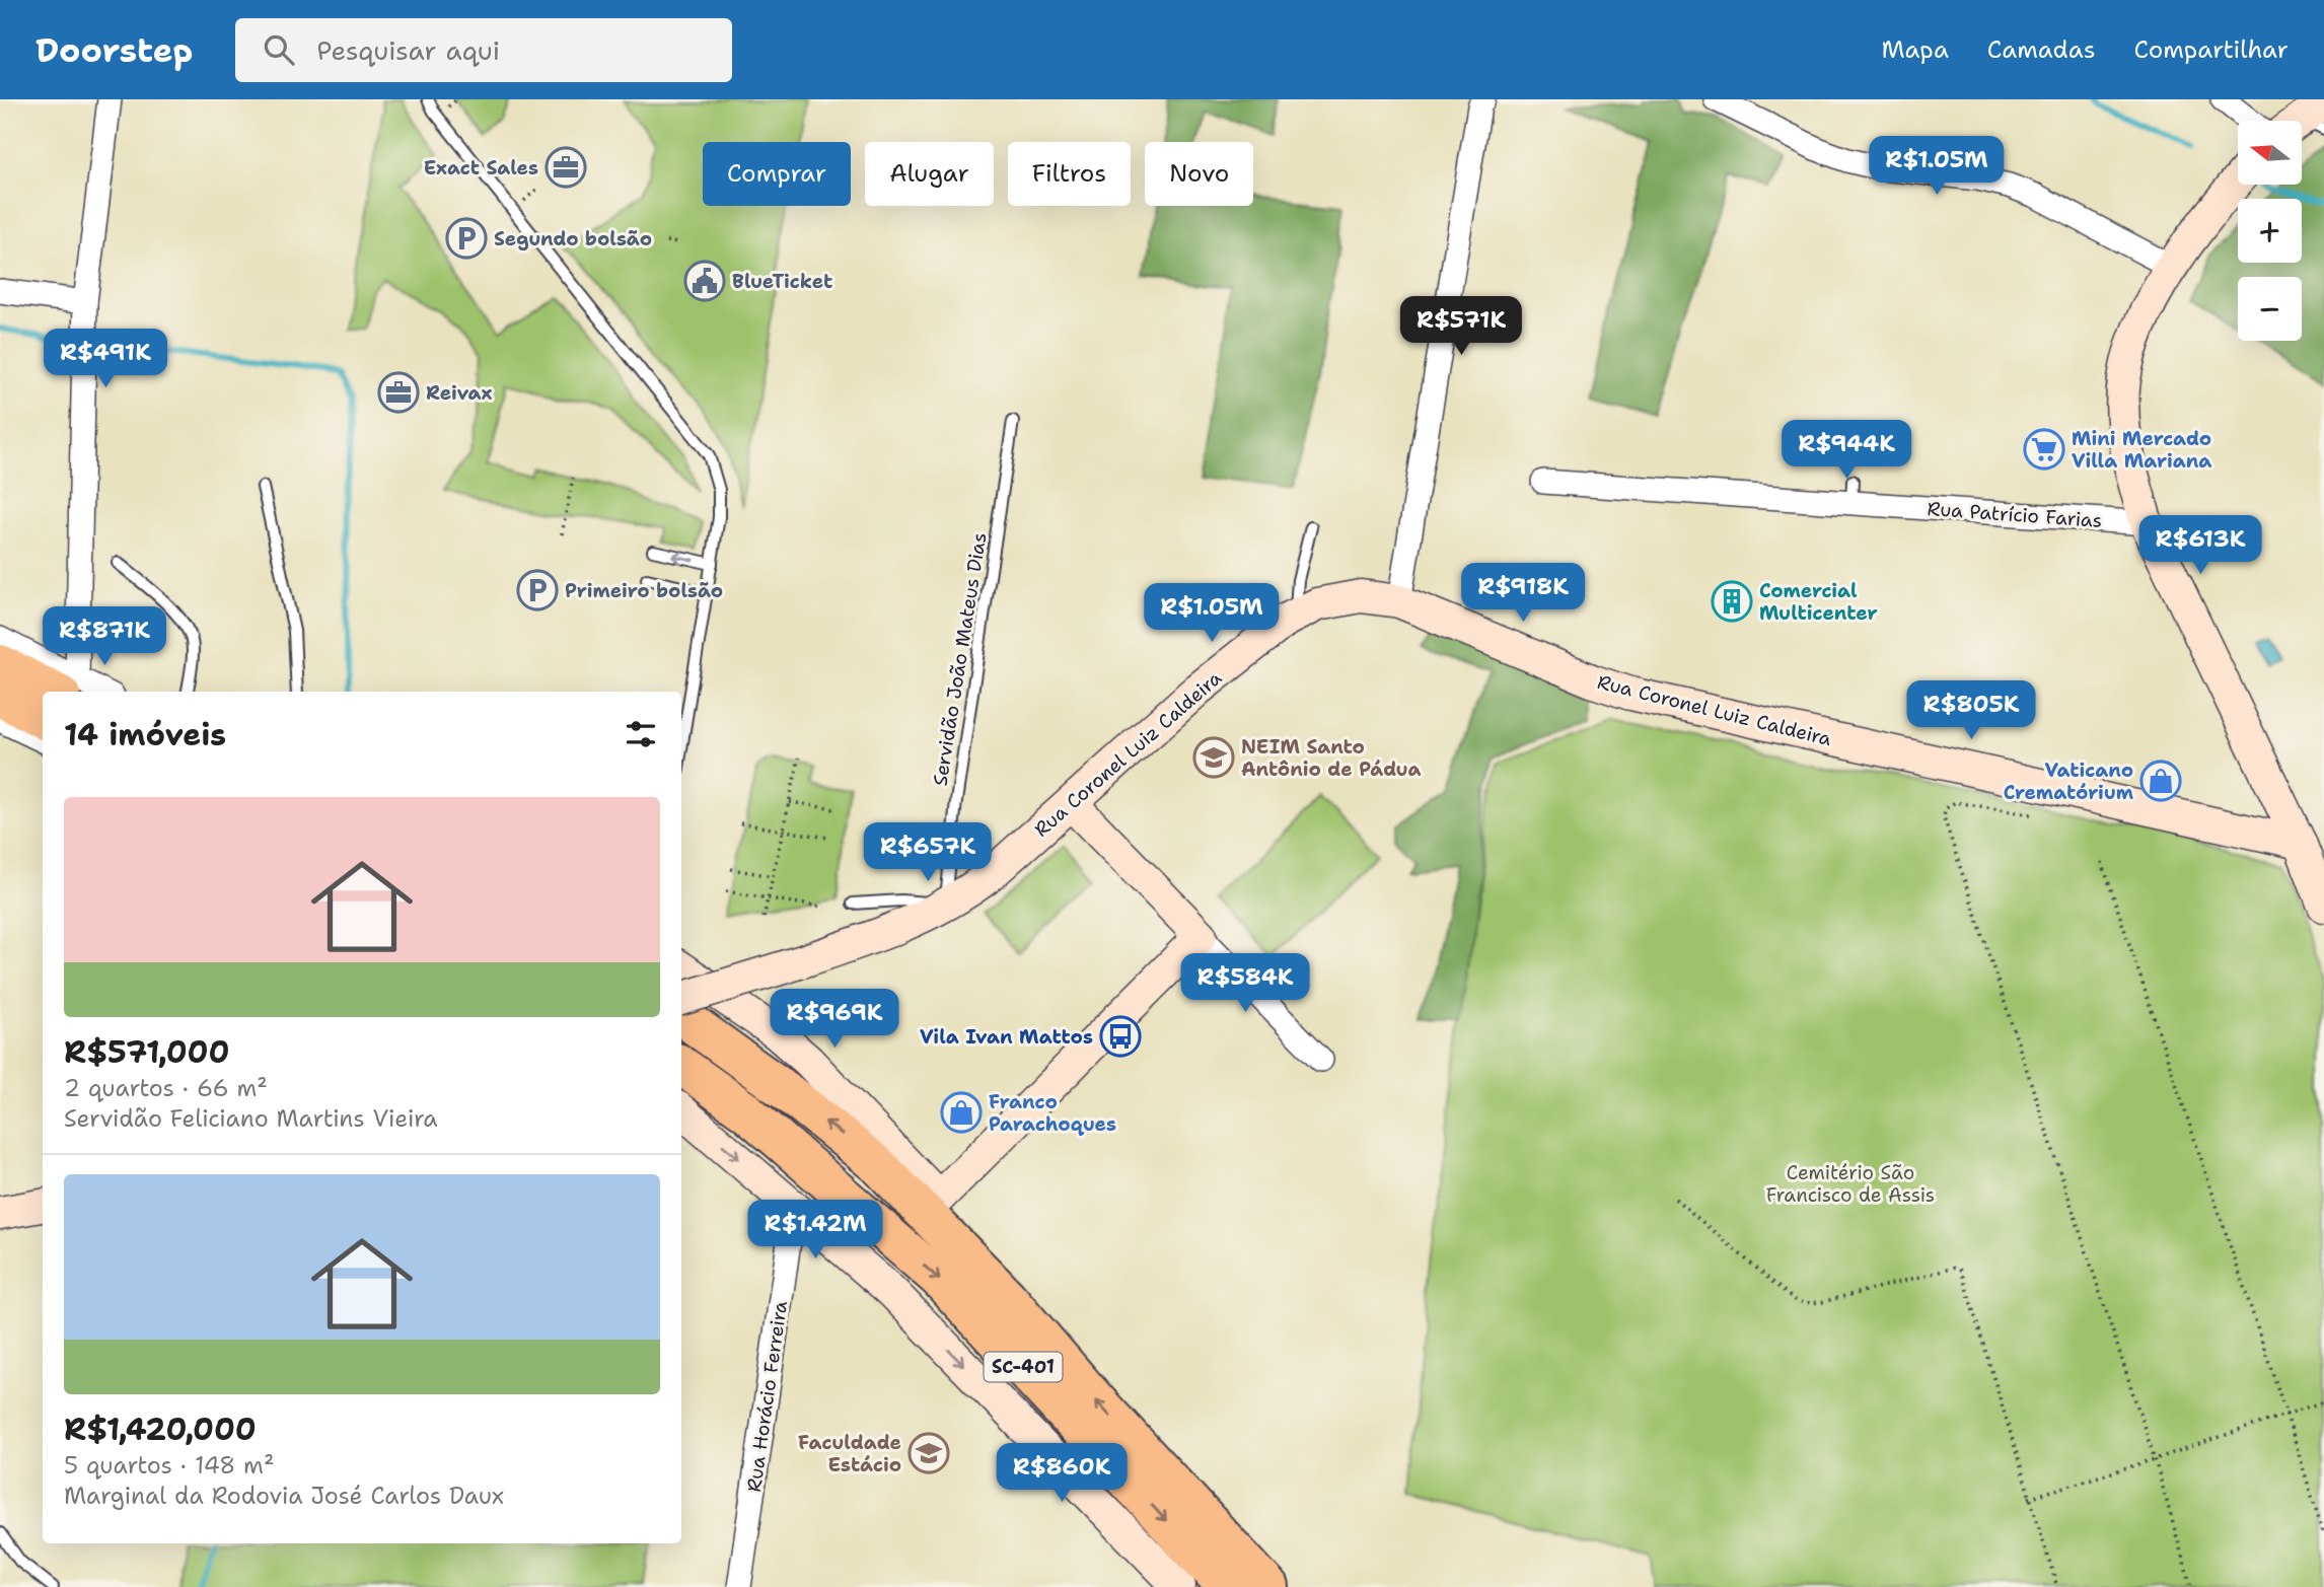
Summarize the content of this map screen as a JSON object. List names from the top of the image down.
{
  "streets": {
    "highway": ["SC-401"],
    "main road": ["Rua Coronel Luiz Caldeira"],
    "street": ["Rua Patrício Farias", "Rua Horácio Ferreira"],
    "lane": ["Servidão João Mateus Dias"]
  },
  "crossings": [
    ["Servidão João Mateus Dias", "Rua Coronel Luiz Caldeira"]
  ],
  "parks": ["Cemitério São Francisco de Assis"],
  "places": {
    "office": ["Exact Sales", "Reivax"],
    "parking": ["Segundo bolsão", "Primeiro bolsão"],
    "public building": ["BlueTicket"],
    "supermarket": ["Mini Mercado Villa Mariana"],
    "building": ["Comercial Multicenter"],
    "school or university": ["NEIM Santo Antônio de Pádua", "Faculdade Estácio"],
    "shop": ["Vaticano Crematórium", "Franco Parachoques"],
    "bus stop": ["Vila Ivan Mattos"]
  },
  "north": "left",
  "page": {
    "header": "Doorstep",
    "search": "Pesquisar aqui",
    "nav": ["Mapa", "Camadas", "Compartilhar"],
    "map_buttons": ["+", "−"],
    "price": [
      "R$1.05M",
      "R$571K",
      "R$491K",
      "R$944K",
      "R$613K",
      "R$918K",
      "R$1.05M",
      "R$871K",
      "R$805K",
      "R$657K",
      "R$584K",
      "R$969K",
      "R$1.42M",
      "R$860K"
    ],
    "chip": [
      "Comprar",
      "Alugar",
      "Filtros",
      "Novo"
    ],
    "heading": "14 imóveis",
    "list": [
      {
        "name": "R$571,000",
        "note": "2 quartos · 66 m² · Servidão Feliciano Martins Vieira"
      },
      {
        "name": "R$1,420,000",
        "note": "5 quartos · 148 m² · Marginal da Rodovia José Carlos Daux"
      }
    ]
  }
}
